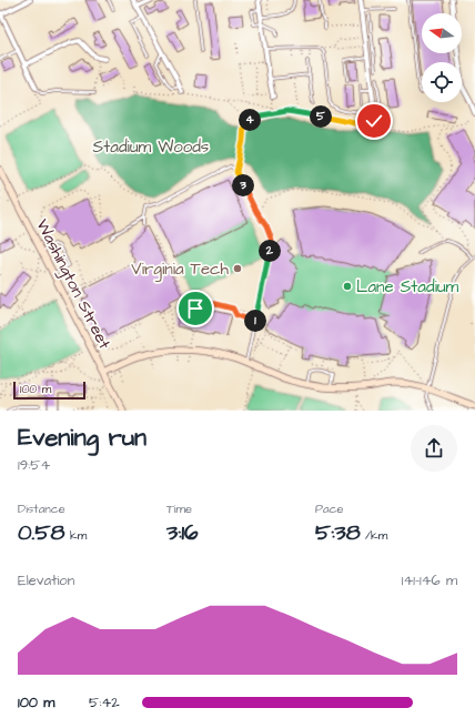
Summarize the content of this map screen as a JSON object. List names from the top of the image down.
{
  "streets": {
    "main road": ["Washington Street"]
  },
  "parks": ["Stadium Woods"],
  "places": ["Virginia Tech", "Lane Stadium"],
  "scale_bar": "100 m",
  "north": "left",
  "page": {
    "pins": [
      "5",
      "4",
      "3",
      "2",
      "1"
    ],
    "scale": "100 m",
    "heading": ["Evening run", "19:54"],
    "stats": [
      ["Distance", "0.58 km"],
      ["Time", "3:16"],
      ["Pace", "5:38 /km"]
    ],
    "chart": ["Elevation", "141–146 m"],
    "list": [
      {
        "name": "100 m",
        "note": "5:42"
      }
    ]
  }
}
